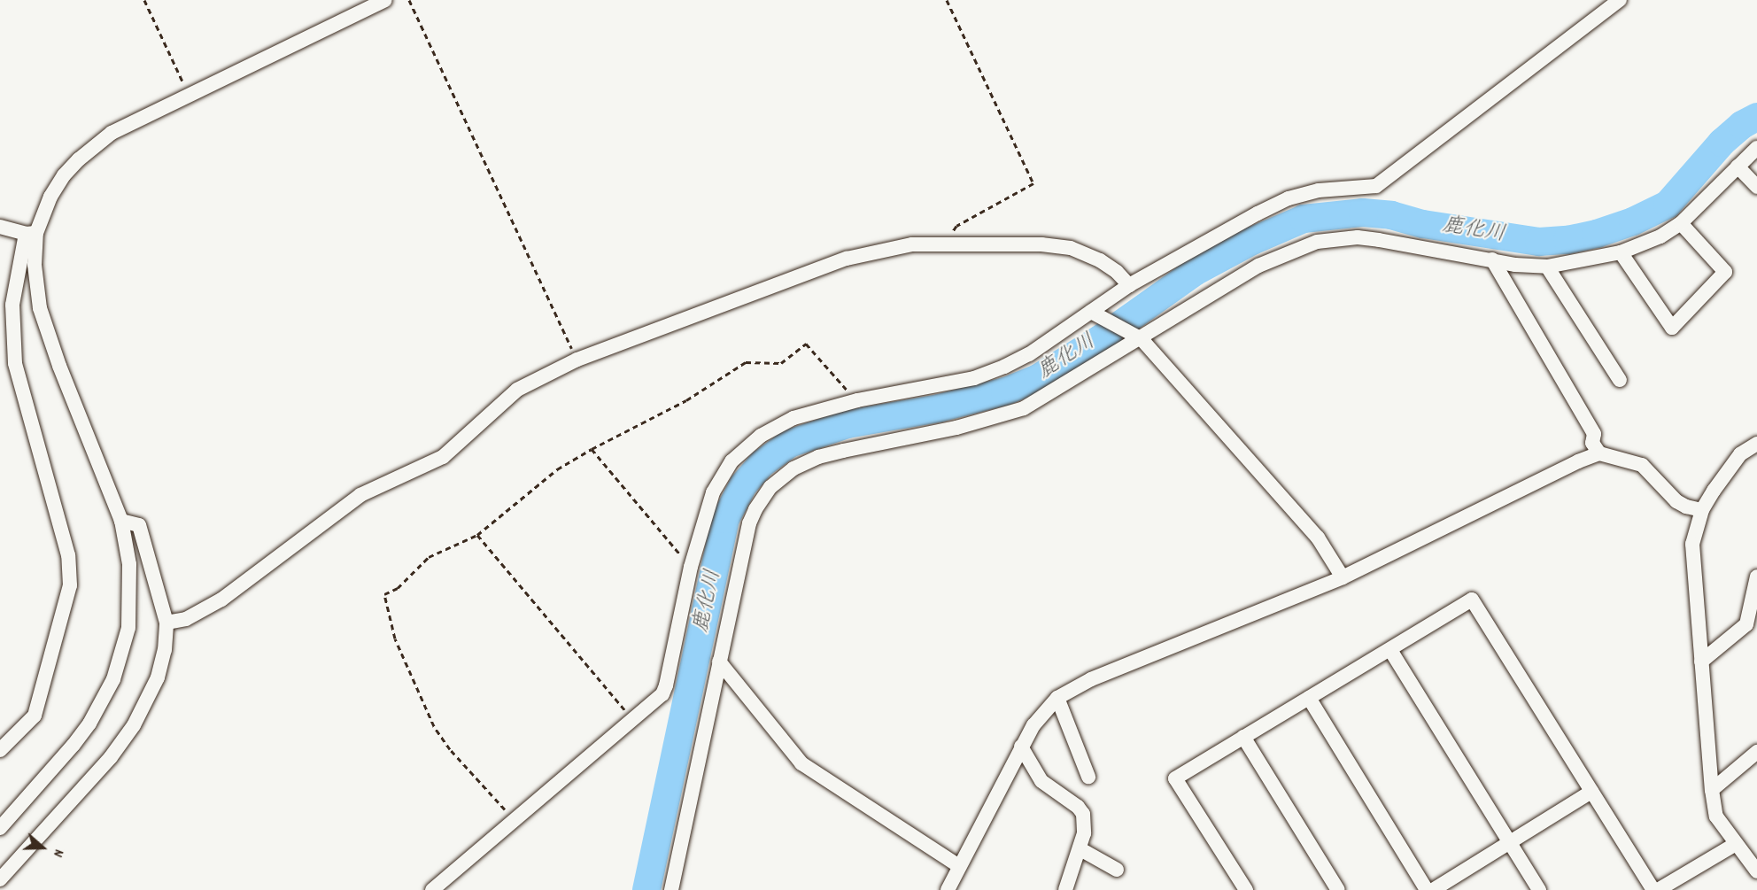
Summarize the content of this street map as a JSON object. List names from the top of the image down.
{
  "water": ["鹿化川"],
  "north": "right"
}
